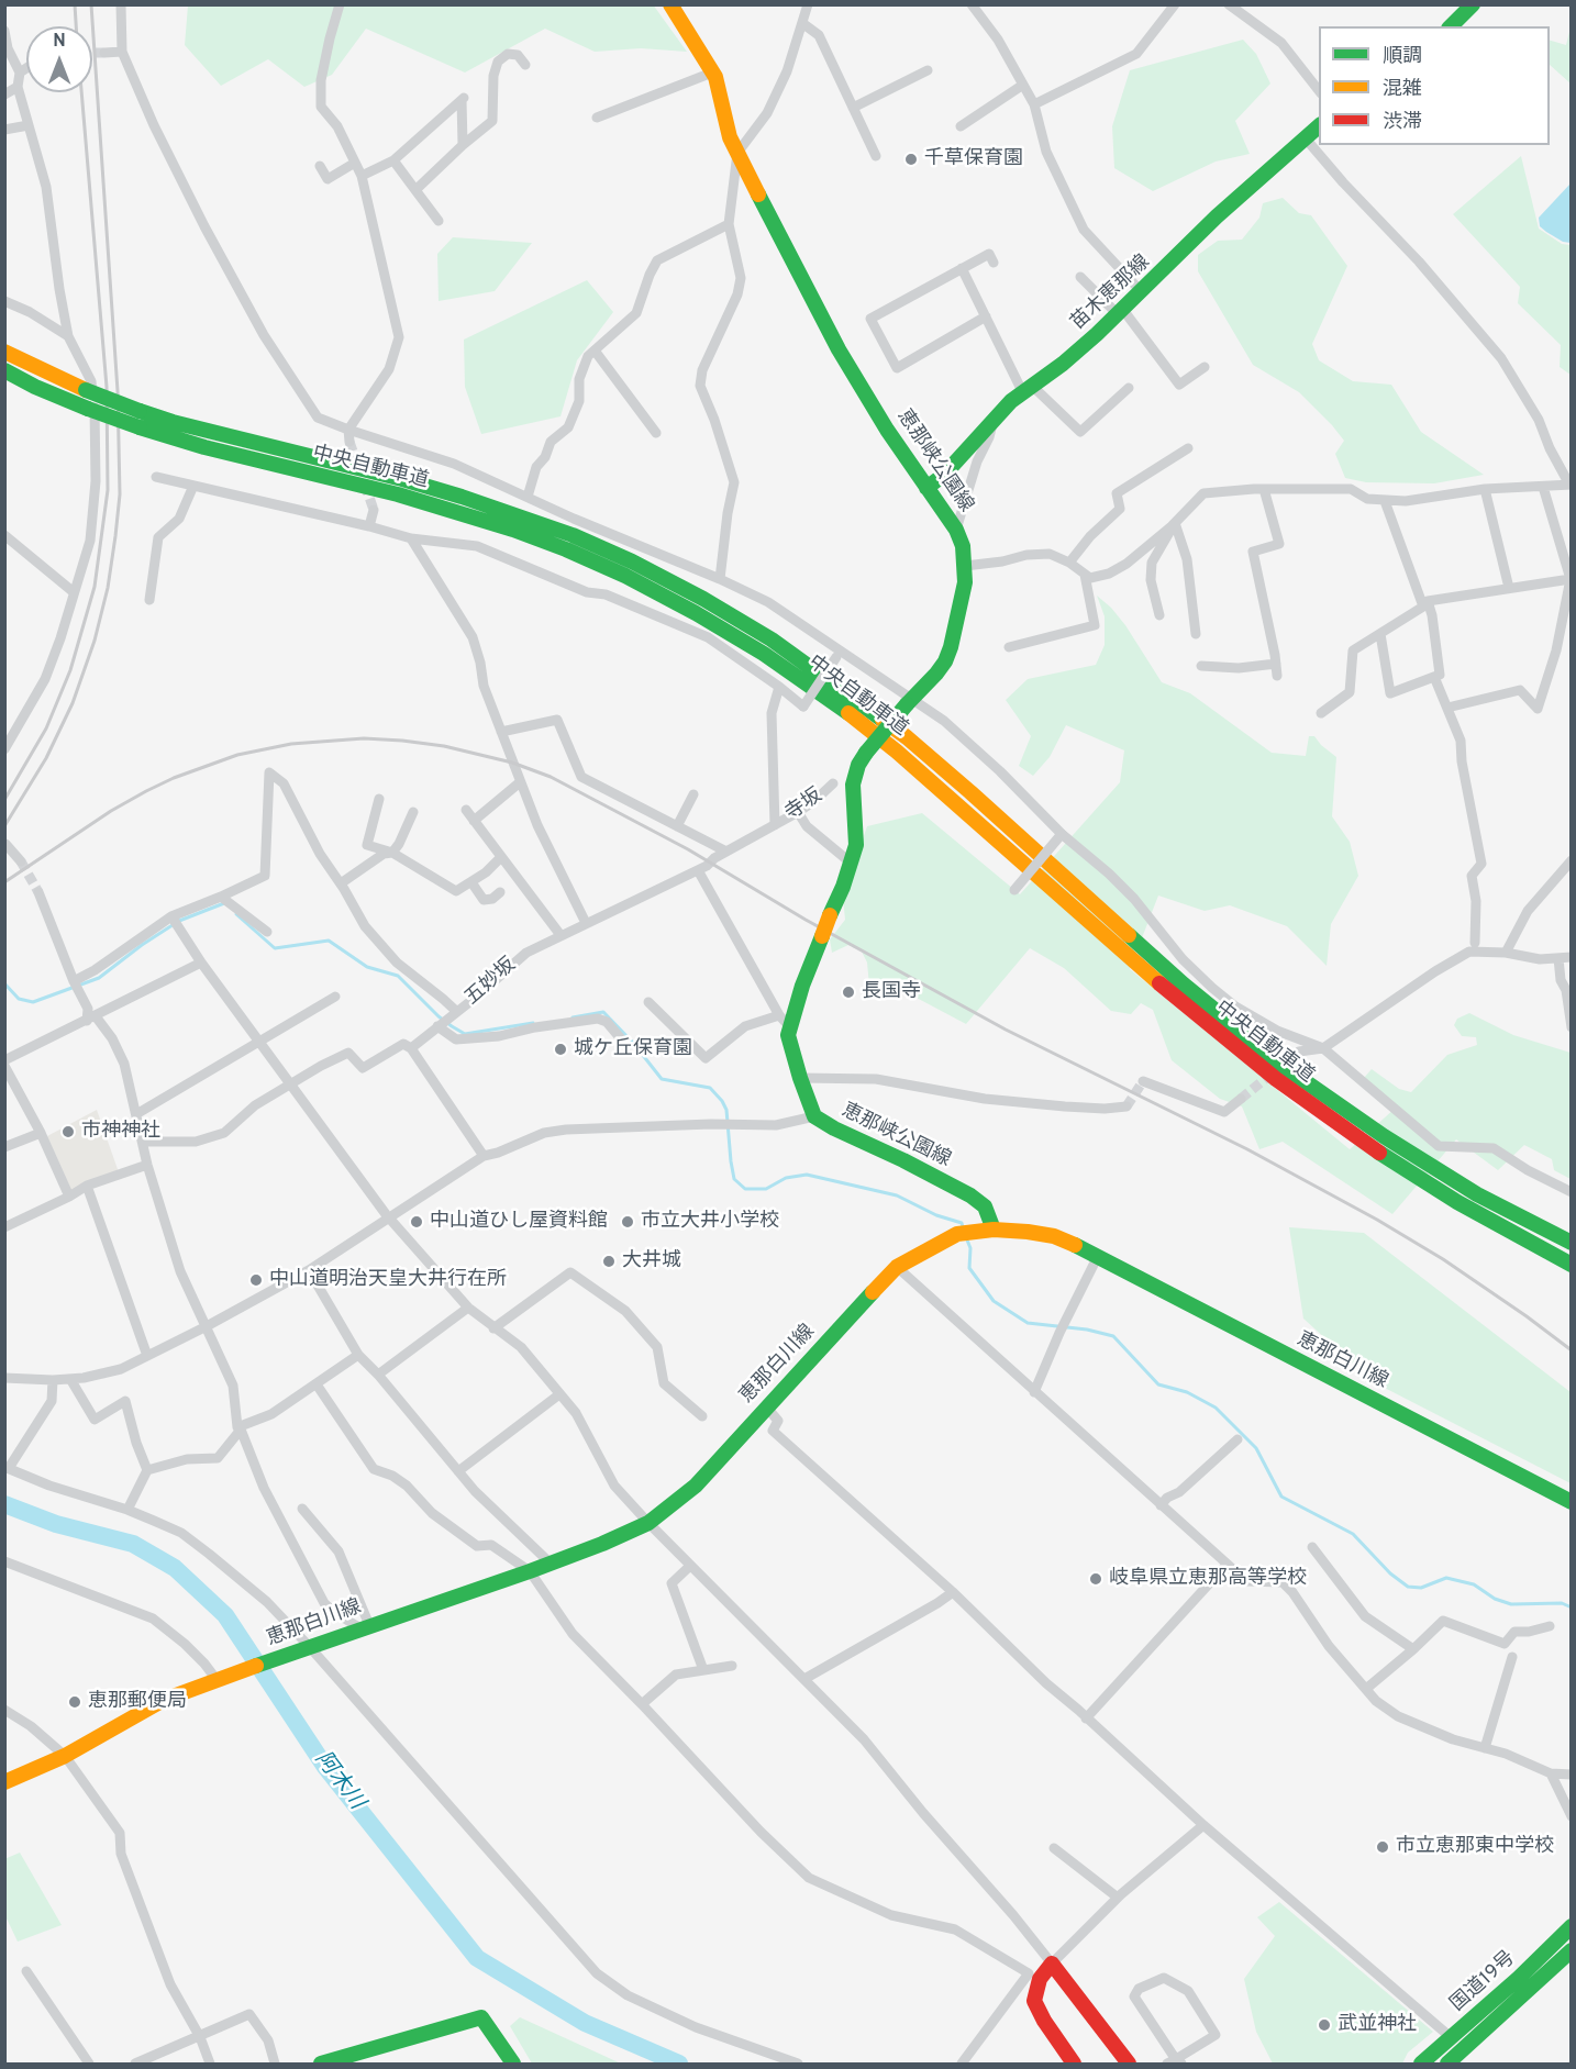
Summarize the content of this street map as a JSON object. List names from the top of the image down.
{
  "streets": {
    "main road": [
      "苗木恵那線",
      "恵那峡公園線",
      "中央自動車道",
      "恵那白川線",
      "国道19号"
    ],
    "street": ["寺坂", "五妙坂"]
  },
  "crossings": [
    ["苗木恵那線", "恵那峡公園線"],
    ["恵那峡公園線", "恵那白川線"],
    ["寺坂", "五妙坂"]
  ],
  "water": ["阿木川"],
  "places": [
    "千草保育園",
    "長国寺",
    "城ケ丘保育園",
    "市神神社",
    "中山道ひし屋資料館",
    "市立大井小学校",
    "大井城",
    "中山道明治天皇大井行在所",
    "岐阜県立恵那高等学校",
    "恵那郵便局",
    "市立恵那東中学校",
    "武並神社"
  ],
  "legend": ["順調", "混雑", "渋滞"],
  "north": "top"
}
